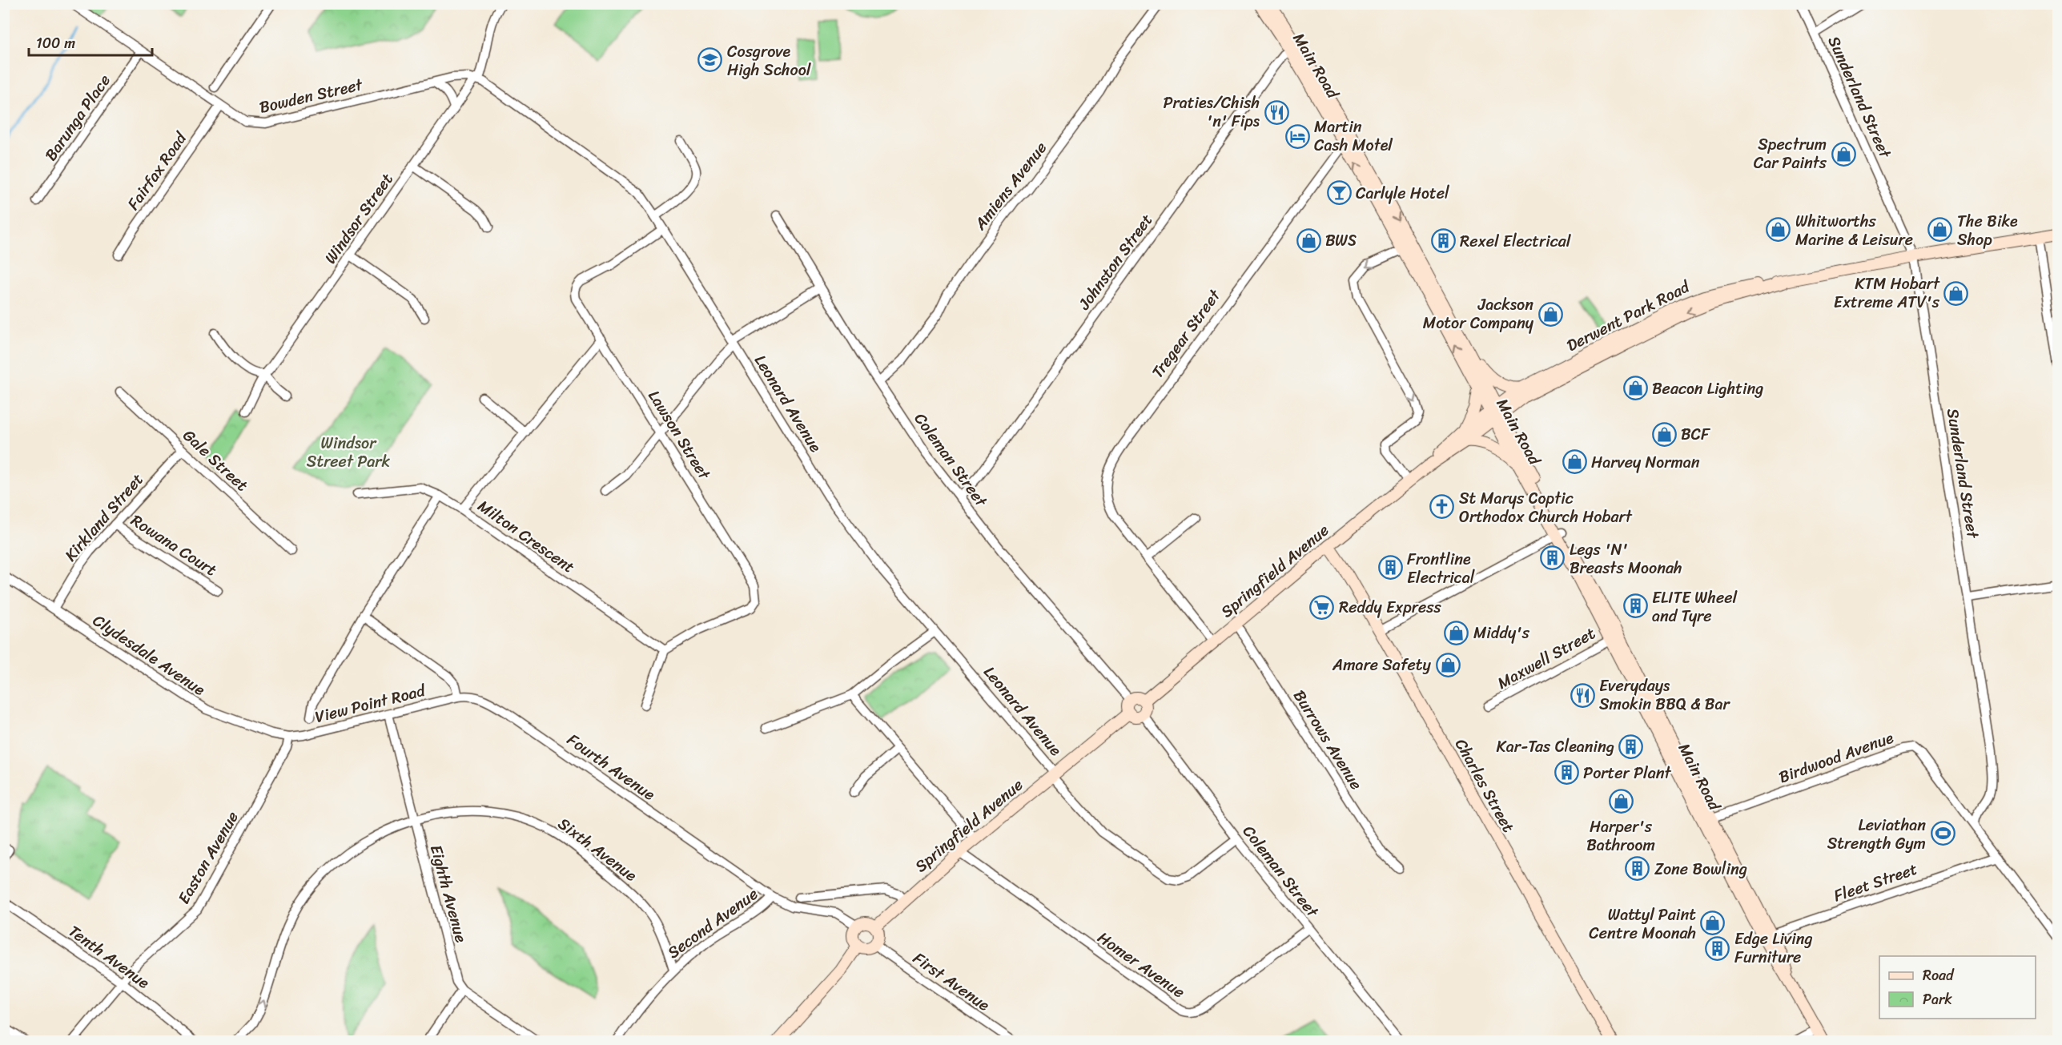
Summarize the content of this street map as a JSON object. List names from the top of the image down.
{
  "streets": {
    "street": [
      "Main Road",
      "Bowden Street",
      "Sunderland Street",
      "Barunga Place",
      "Fairfax Road",
      "Amiens Avenue",
      "Windsor Street",
      "Johnston Street",
      "Derwent Park Road",
      "Tregear Street",
      "Leonard Avenue",
      "Lawson Street",
      "Coleman Street",
      "Gale Street",
      "Kirkland Street",
      "Milton Crescent",
      "Rowana Court",
      "Springfield Avenue",
      "Clydesdale Avenue",
      "Maxwell Street",
      "View Point Road",
      "Burrows Avenue",
      "Birdwood Avenue",
      "Fourth Avenue",
      "Charles Street",
      "Sixth Avenue",
      "Easton Avenue",
      "Fleet Street",
      "Eighth Avenue",
      "Second Avenue",
      "Tenth Avenue",
      "Homer Avenue",
      "First Avenue"
    ]
  },
  "crossings": [
    ["Main Road", "Johnston Street"],
    ["Main Road", "Derwent Park Road"],
    ["Main Road", "Tregear Street"],
    ["Main Road", "Springfield Avenue"],
    ["Main Road", "Maxwell Street"],
    ["Main Road", "Birdwood Avenue"],
    ["Main Road", "Fleet Street"],
    ["Bowden Street", "Barunga Place"],
    ["Bowden Street", "Fairfax Road"],
    ["Bowden Street", "Windsor Street"],
    ["Bowden Street", "Leonard Avenue"],
    ["Sunderland Street", "Derwent Park Road"],
    ["Sunderland Street", "Birdwood Avenue"],
    ["Amiens Avenue", "Coleman Street"],
    ["Windsor Street", "Leonard Avenue"],
    ["Johnston Street", "Coleman Street"],
    ["Derwent Park Road", "Springfield Avenue"],
    ["Tregear Street", "Springfield Avenue"],
    ["Leonard Avenue", "Lawson Street"],
    ["Leonard Avenue", "Coleman Street"],
    ["Leonard Avenue", "Springfield Avenue"],
    ["Lawson Street", "Milton Crescent"],
    ["Coleman Street", "Springfield Avenue"],
    ["Coleman Street", "Homer Avenue"],
    ["Gale Street", "Kirkland Street"],
    ["Kirkland Street", "Rowana Court"],
    ["Kirkland Street", "Clydesdale Avenue"],
    ["Springfield Avenue", "Burrows Avenue"],
    ["Springfield Avenue", "Fourth Avenue"],
    ["Springfield Avenue", "Charles Street"],
    ["Springfield Avenue", "Homer Avenue"],
    ["Springfield Avenue", "First Avenue"],
    ["Clydesdale Avenue", "View Point Road"],
    ["Clydesdale Avenue", "Easton Avenue"],
    ["View Point Road", "Fourth Avenue"],
    ["View Point Road", "Easton Avenue"],
    ["View Point Road", "Eighth Avenue"],
    ["Fourth Avenue", "Second Avenue"],
    ["Fourth Avenue", "First Avenue"],
    ["Sixth Avenue", "Eighth Avenue"],
    ["Sixth Avenue", "Second Avenue"],
    ["Easton Avenue", "Tenth Avenue"]
  ],
  "one_way": ["Sixth Avenue"],
  "parks": ["Windsor Street Park"],
  "places": {
    "school or university": ["Cosgrove High School"],
    "restaurant": ["Praties/Chish 'n' Fips", "Everydays Smokin BBQ & Bar"],
    "hotel": ["Martin Cash Motel"],
    "shop": [
      "Spectrum Car Paints",
      "Whitworths Marine & Leisure",
      "The Bike Shop",
      "BWS",
      "KTM Hobart Extreme ATV's",
      "Jackson Motor Company",
      "Beacon Lighting",
      "BCF",
      "Harvey Norman",
      "Middy's",
      "Amare Safety",
      "Harper's Bathroom",
      "Wattyl Paint Centre Moonah"
    ],
    "bar": ["Carlyle Hotel"],
    "building": [
      "Rexel Electrical",
      "Legs 'N' Breasts Moonah",
      "Frontline Electrical",
      "ELITE Wheel and Tyre",
      "Kar-Tas Cleaning",
      "Porter Plant",
      "Zone Bowling",
      "Edge Living Furniture"
    ],
    "church": ["St Marys Coptic Orthodox Church Hobart"],
    "supermarket": ["Reddy Express"],
    "sports": ["Leviathan Strength Gym"]
  },
  "legend": ["Road", "Park"],
  "scale_bar": "100 m"
}
